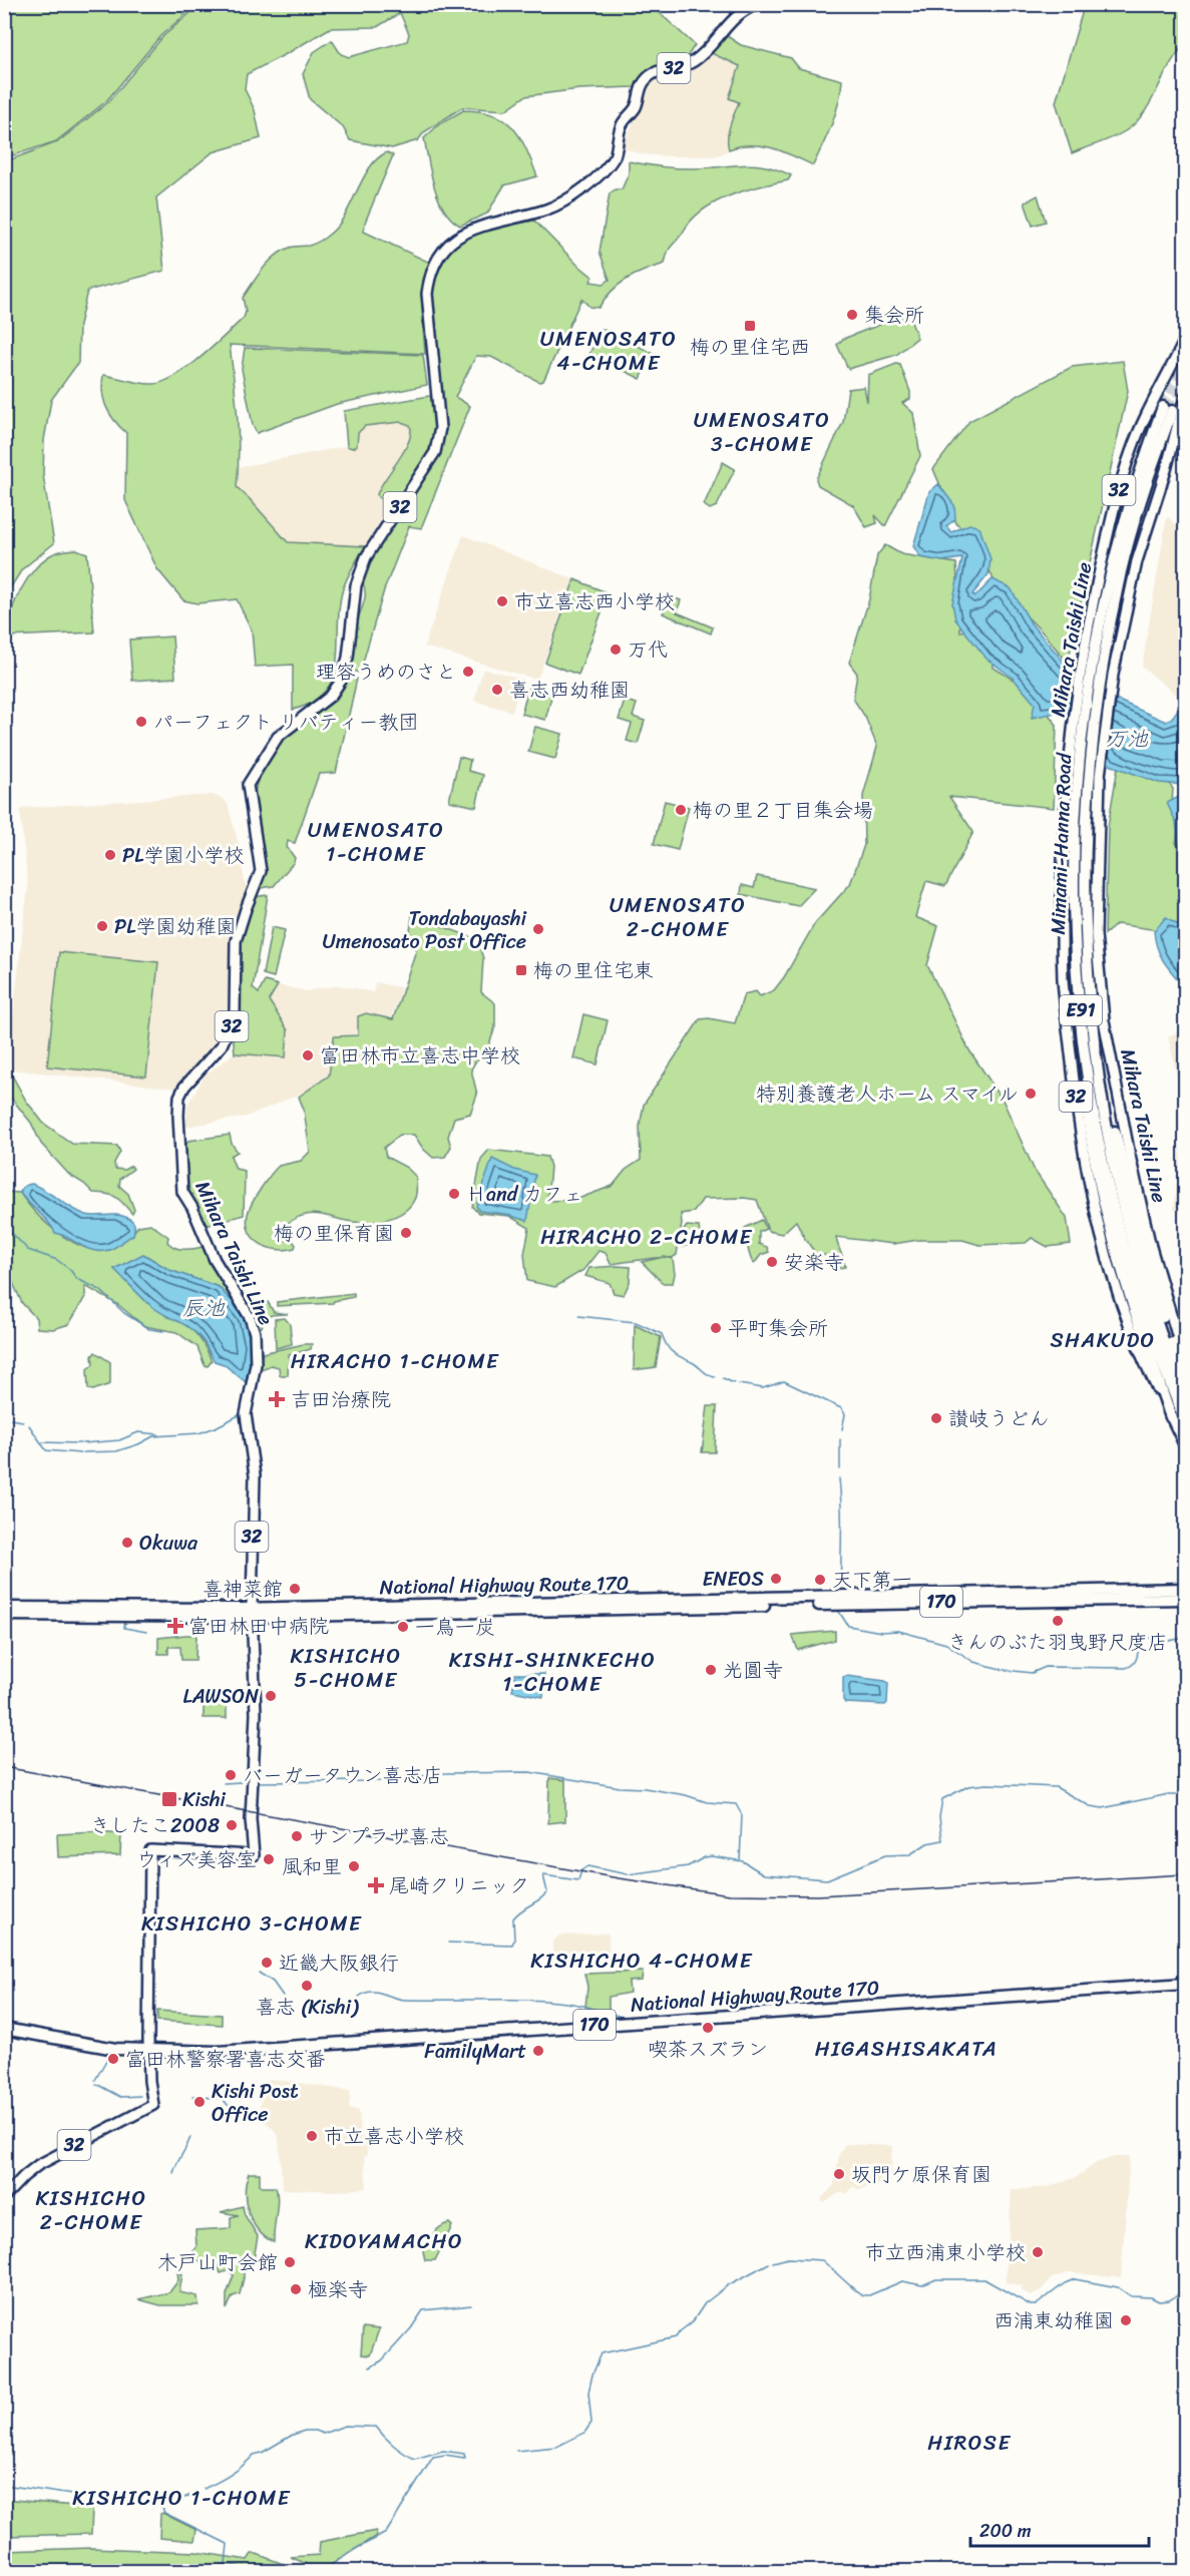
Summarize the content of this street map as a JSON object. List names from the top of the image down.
{
  "streets": {
    "highway": [
      "Mimami-Hanna Road",
      "E91",
      "National Highway Route 170",
      "170"
    ],
    "main road": ["32", "Mihara Taishi Line"]
  },
  "crossings": [
    ["Mihara Taishi Line", "Mimami-Hanna Road"],
    ["Mihara Taishi Line", "National Highway Route 170"]
  ],
  "districts": [
    "UMENOSATO 4-CHOME",
    "UMENOSATO 3-CHOME",
    "UMENOSATO 1-CHOME",
    "UMENOSATO 2-CHOME",
    "HIRACHO 2-CHOME",
    "SHAKUDO",
    "HIRACHO 1-CHOME",
    "KISHICHO 5-CHOME",
    "KISHI-SHINKECHO 1-CHOME",
    "KISHICHO 3-CHOME",
    "KISHICHO 4-CHOME",
    "HIGASHISAKATA",
    "KISHICHO 2-CHOME",
    "KIDOYAMACHO",
    "HIROSE",
    "KISHICHO 1-CHOME"
  ],
  "water": ["万池", "辰池"],
  "places": {
    "other": [
      "集会所",
      "市立喜志西小学校",
      "万代",
      "理容うめのさと",
      "喜志西幼稚園",
      "パーフェクト リバティー教団",
      "梅の里２丁目集会場",
      "PL学園小学校",
      "PL学園幼稚園",
      "Tondabayashi Umenosato Post Office",
      "富田林市立喜志中学校",
      "特別養護老人ホーム スマイル",
      "Ｈand カフェ",
      "梅の里保育園",
      "安楽寺",
      "平町集会所",
      "讃岐うどん",
      "Okuwa",
      "ENEOS",
      "天下第一",
      "喜神菜館",
      "きんのぶた羽曳野尺度店",
      "一鳥一炭",
      "光圓寺",
      "LAWSON",
      "バーガータウン喜志店",
      "きしたこ2008",
      "サンプラザ喜志",
      "ウィズ美容室",
      "風和里",
      "近畿大阪銀行",
      "喜志 (Kishi)",
      "喫茶スズラン",
      "FamilyMart",
      "富田林警察署喜志交番",
      "Kishi Post Office",
      "市立喜志小学校",
      "坂門ケ原保育園",
      "市立西浦東小学校",
      "木戸山町会館",
      "極楽寺",
      "西浦東幼稚園"
    ],
    "transit": ["梅の里住宅西", "梅の里住宅東", "Kishi"],
    "health": ["吉田治療院", "富田林田中病院", "尾崎クリニック"]
  },
  "scale_bar": "200 m"
}
